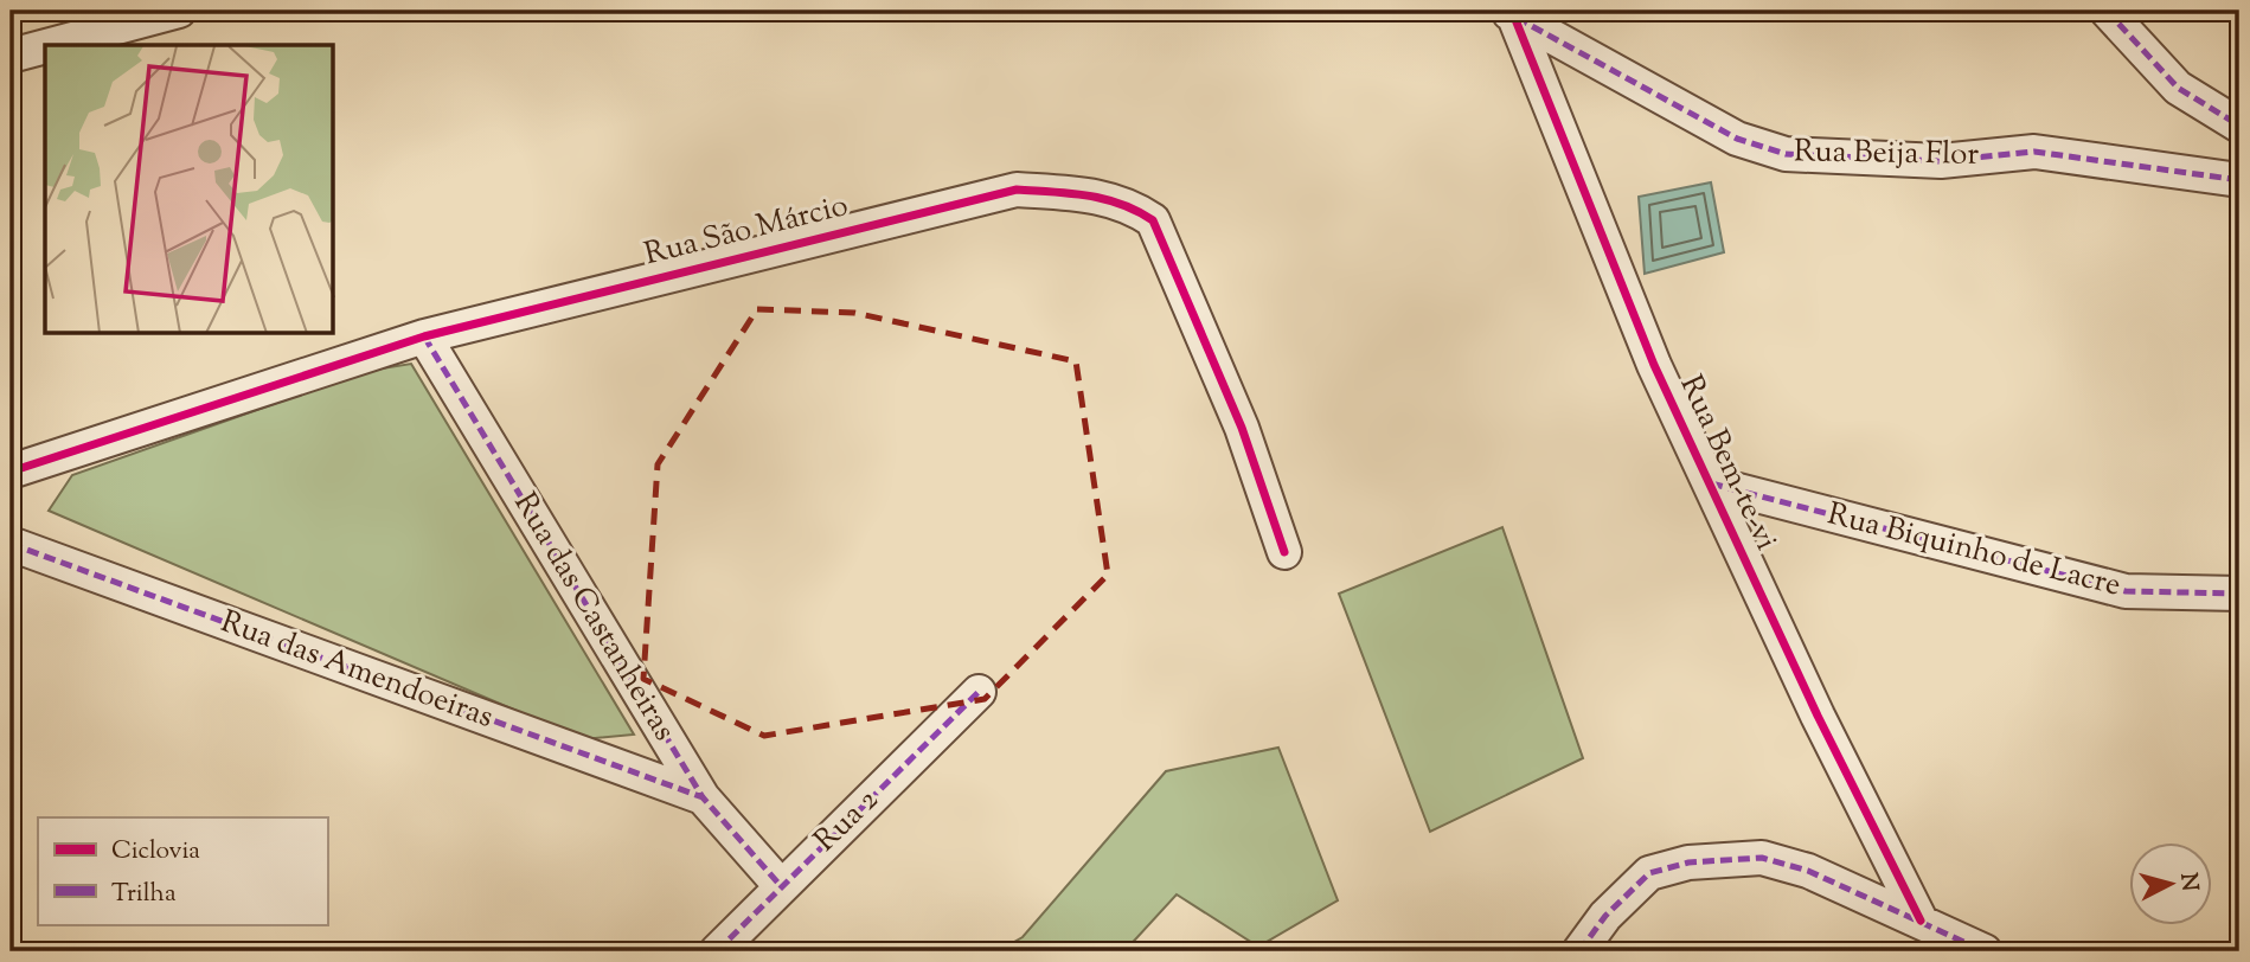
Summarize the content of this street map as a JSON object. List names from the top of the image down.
{
  "streets": {
    "street": [
      "Rua Beija Flor",
      "Rua São Márcio",
      "Rua Bem-te-vi",
      "Rua Biquinho de Lacre",
      "Rua das Castanheiras",
      "Rua das Amendoeiras",
      "Rua 2"
    ]
  },
  "crossings": [
    ["Rua Beija Flor", "Rua Bem-te-vi"],
    ["Rua São Márcio", "Rua das Castanheiras"],
    ["Rua Bem-te-vi", "Rua Biquinho de Lacre"],
    ["Rua das Castanheiras", "Rua das Amendoeiras"],
    ["Rua das Castanheiras", "Rua 2"]
  ],
  "legend": ["Ciclovia", "Trilha"],
  "north": "right"
}
